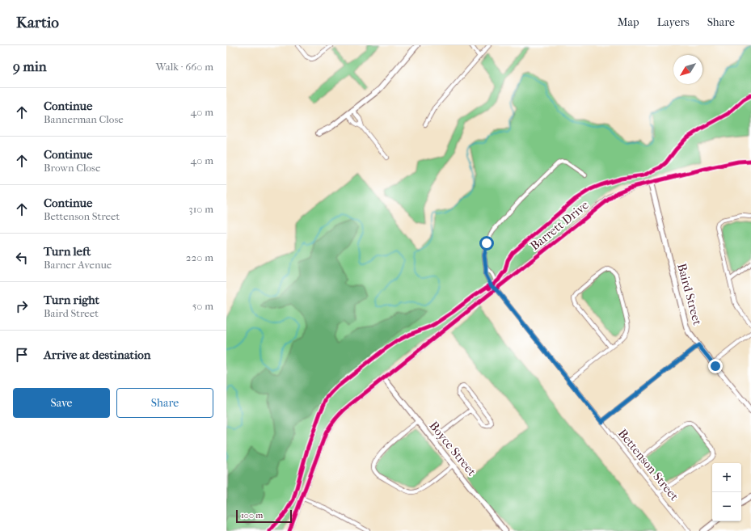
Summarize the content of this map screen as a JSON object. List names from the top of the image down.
{
  "streets": {
    "street": [
      "Barrett Drive",
      "Baird Street",
      "Boyce Street",
      "Bettenson Street"
    ]
  },
  "crossings": [
    ["Barrett Drive", "Baird Street"],
    ["Barrett Drive", "Boyce Street"],
    ["Barrett Drive", "Bettenson Street"]
  ],
  "scale_bar": "100 m",
  "north": "bottom left",
  "page": {
    "header": "Kartio",
    "nav": ["Map", "Layers", "Share"],
    "heading": ["9 min", "Walk · 660 m"],
    "list": [
      ["Continue", "Bannerman Close", "40 m"],
      ["Continue", "Brown Close", "40 m"],
      ["Continue", "Bettenson Street", "310 m"],
      ["Turn left", "Barner Avenue", "220 m"],
      ["Turn right", "Baird Street", "50 m"],
      "Arrive at destination"
    ],
    "buttons": ["Save", "Share"],
    "map_buttons": ["+", "−"],
    "scale": "100 m"
  }
}
